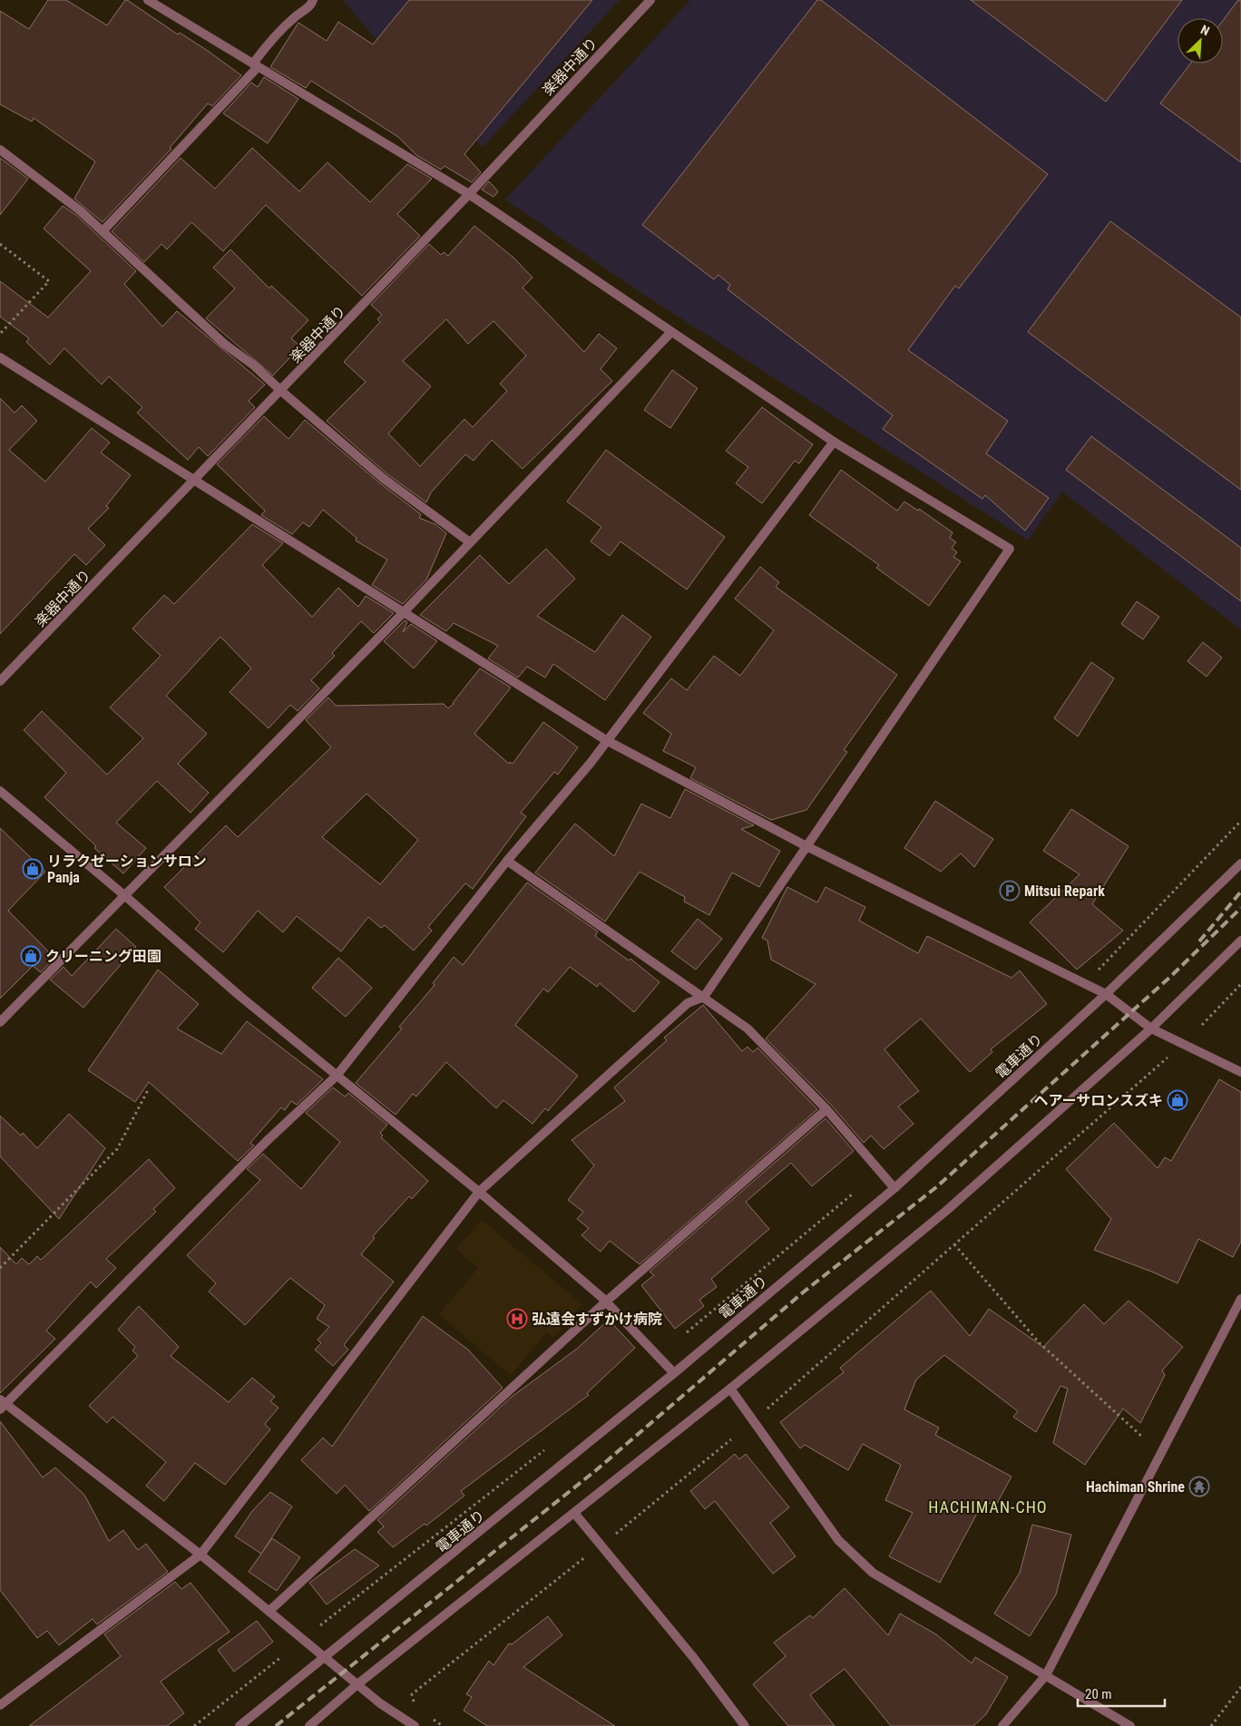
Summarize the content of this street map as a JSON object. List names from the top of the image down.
{
  "streets": {
    "street": ["楽器中通り", "電車通り"]
  },
  "districts": ["HACHIMAN-CHO"],
  "places": {
    "shop": ["リラクゼーションサロン Panja", "クリーニング田園", "ヘアーサロンスズキ"],
    "parking": ["Mitsui Repark"],
    "hospital": ["弘遠会すずかけ病院"],
    "temple": ["Hachiman Shrine"]
  },
  "scale_bar": "20 m",
  "north": "top right"
}
